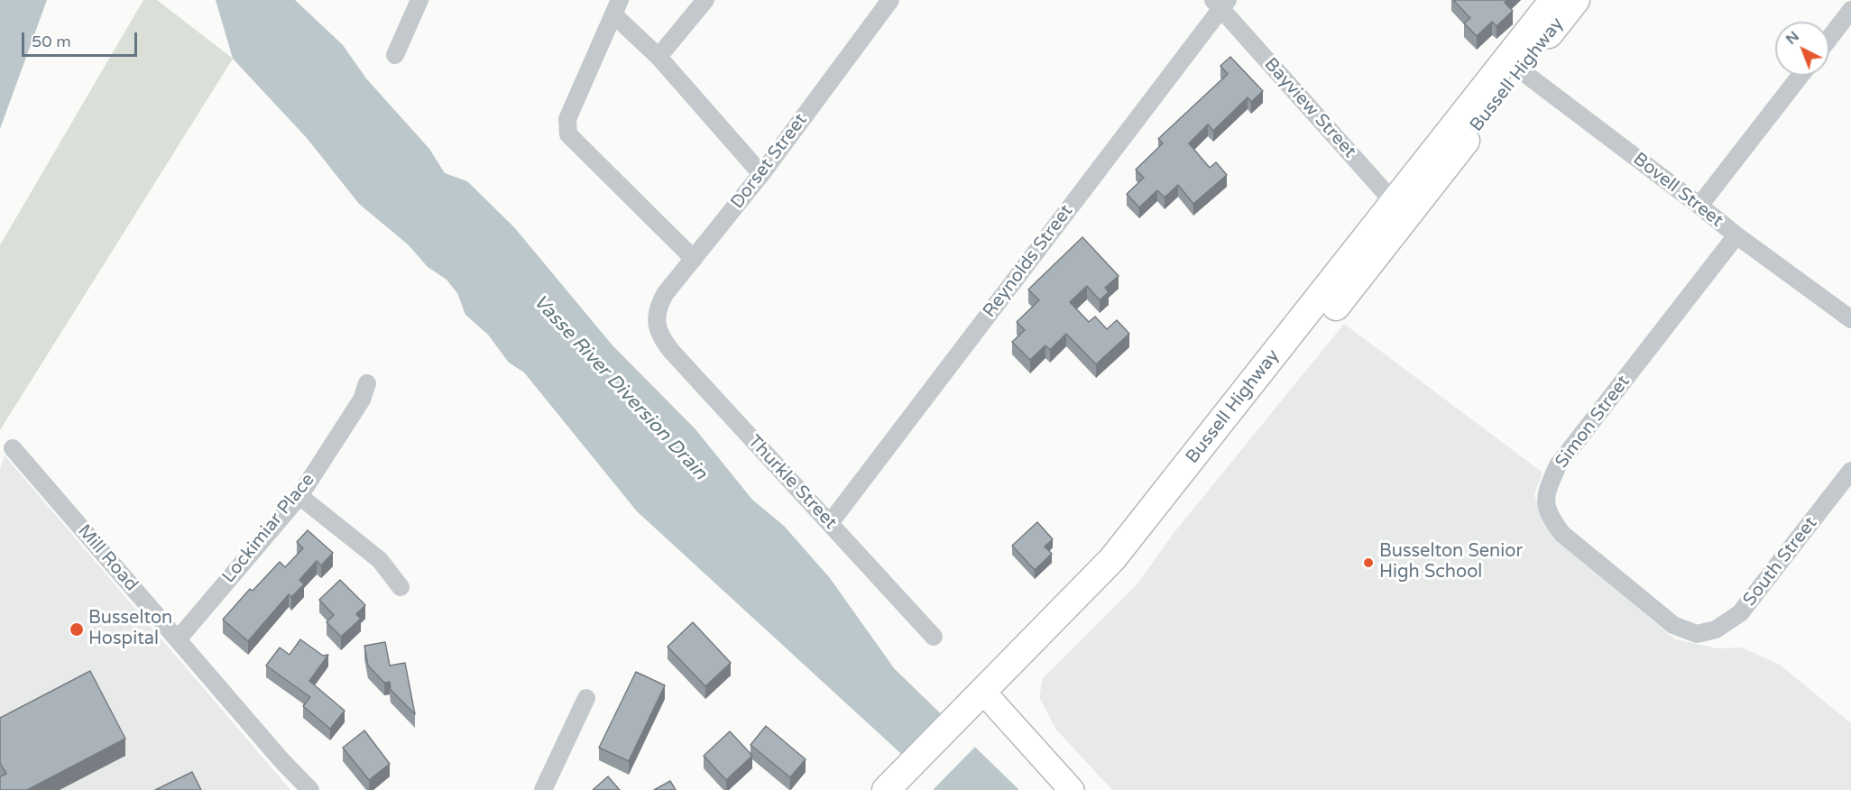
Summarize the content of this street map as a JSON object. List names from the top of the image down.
{
  "streets": {
    "main road": ["Bussell Highway"],
    "street": [
      "Bayview Street",
      "Dorset Street",
      "Bovell Street",
      "Reynolds Street",
      "Simon Street",
      "Thurkle Street",
      "Lockimiar Place",
      "Mill Road",
      "South Street"
    ]
  },
  "crossings": [
    ["Bussell Highway", "Bayview Street"],
    ["Bussell Highway", "Bovell Street"],
    ["Bayview Street", "Reynolds Street"],
    ["Dorset Street", "Thurkle Street"],
    ["Bovell Street", "Simon Street"],
    ["Reynolds Street", "Thurkle Street"],
    ["Simon Street", "South Street"],
    ["Lockimiar Place", "Mill Road"]
  ],
  "water": ["Vasse River Diversion Drain"],
  "places": ["Busselton Senior High School", "Busselton Hospital"],
  "scale_bar": "50 m",
  "north": "top left"
}
